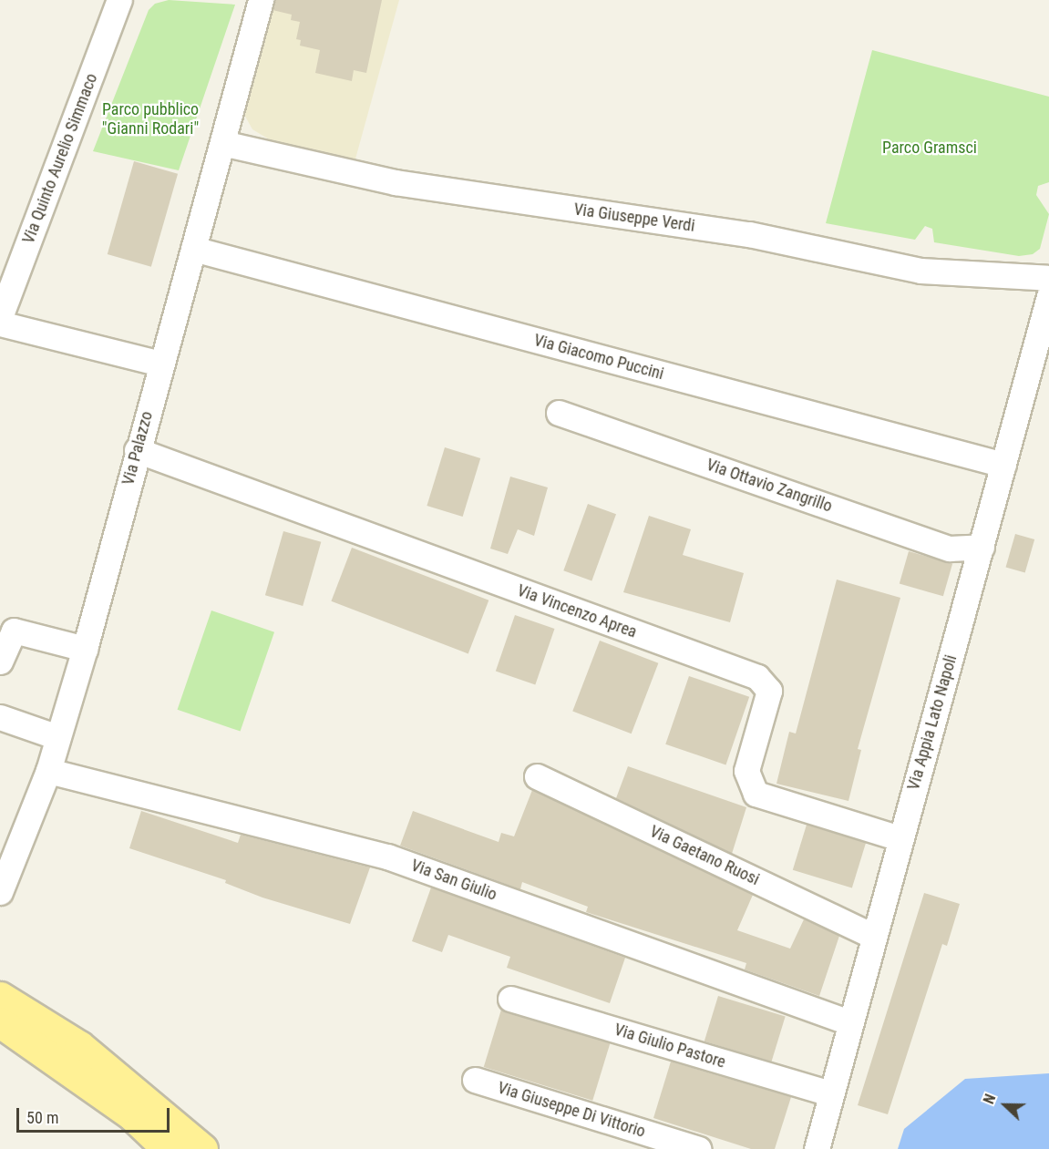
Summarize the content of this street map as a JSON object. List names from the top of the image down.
{
  "streets": {
    "street": [
      "Via Quinto Aurelio Simmaco",
      "Via Giuseppe Verdi",
      "Via Giacomo Puccini",
      "Via Palazzo",
      "Via Ottavio Zangrillo",
      "Via Vincenzo Aprea",
      "Via Appia Lato Napoli",
      "Via Gaetano Ruosi",
      "Via San Giulio",
      "Via Giulio Pastore",
      "Via Giuseppe Di Vittorio"
    ]
  },
  "crossings": [
    ["Via Giuseppe Verdi", "Via Palazzo"],
    ["Via Giacomo Puccini", "Via Palazzo"],
    ["Via Giacomo Puccini", "Via Appia Lato Napoli"],
    ["Via Palazzo", "Via Vincenzo Aprea"],
    ["Via Palazzo", "Via San Giulio"],
    ["Via Ottavio Zangrillo", "Via Appia Lato Napoli"],
    ["Via Vincenzo Aprea", "Via Appia Lato Napoli"],
    ["Via Appia Lato Napoli", "Via Gaetano Ruosi"],
    ["Via Appia Lato Napoli", "Via San Giulio"],
    ["Via Appia Lato Napoli", "Via Giulio Pastore"]
  ],
  "parks": ["Parco pubblico \"Gianni Rodari\"", "Parco Gramsci"],
  "scale_bar": "50 m",
  "north": "left"
}
